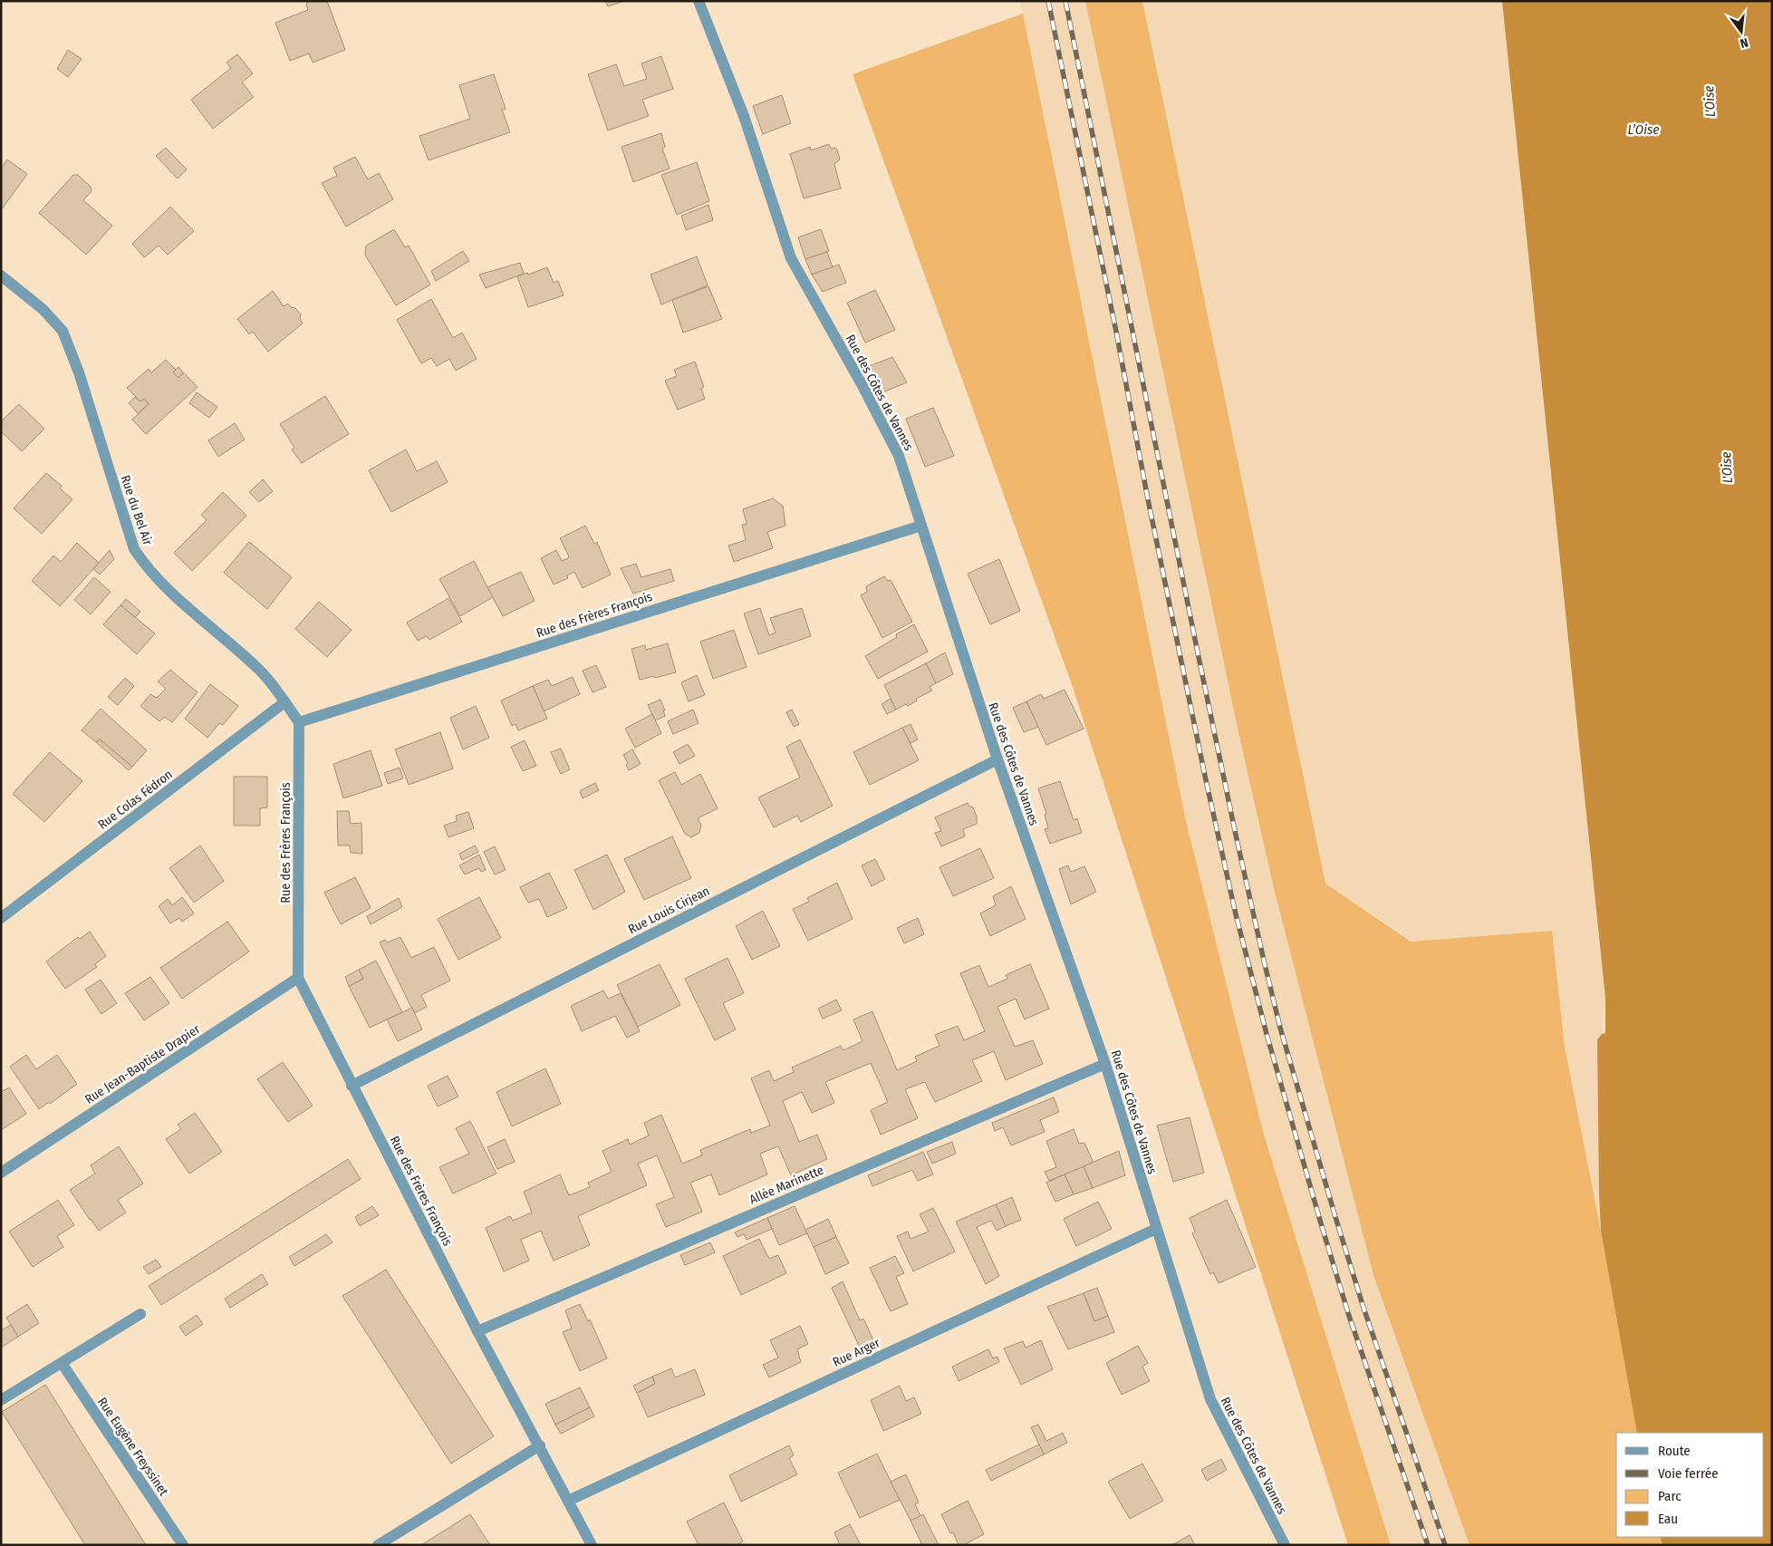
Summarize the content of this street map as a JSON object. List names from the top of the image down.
{
  "streets": {
    "street": [
      "Rue des Côtes de Vannes",
      "Rue du Bel Air",
      "Rue des Frères François",
      "Rue Colas Fédron",
      "Rue Louis Cirjean",
      "Rue Jean-Baptiste Drapier",
      "Allée Marinette",
      "Rue Arger",
      "Rue Eugène Freyssinet"
    ]
  },
  "crossings": [
    ["Rue des Côtes de Vannes", "Rue des Frères François"],
    ["Rue des Côtes de Vannes", "Rue Louis Cirjean"],
    ["Rue des Côtes de Vannes", "Allée Marinette"],
    ["Rue des Côtes de Vannes", "Rue Arger"],
    ["Rue du Bel Air", "Rue des Frères François"],
    ["Rue du Bel Air", "Rue Colas Fédron"],
    ["Rue des Frères François", "Rue Louis Cirjean"],
    ["Rue des Frères François", "Rue Jean-Baptiste Drapier"],
    ["Rue des Frères François", "Allée Marinette"],
    ["Rue des Frères François", "Rue Arger"]
  ],
  "water": ["L'Oise", "L’Oise"],
  "legend": [
    "Route",
    "Voie ferrée",
    "Parc",
    "Eau"
  ],
  "north": "bottom"
}
